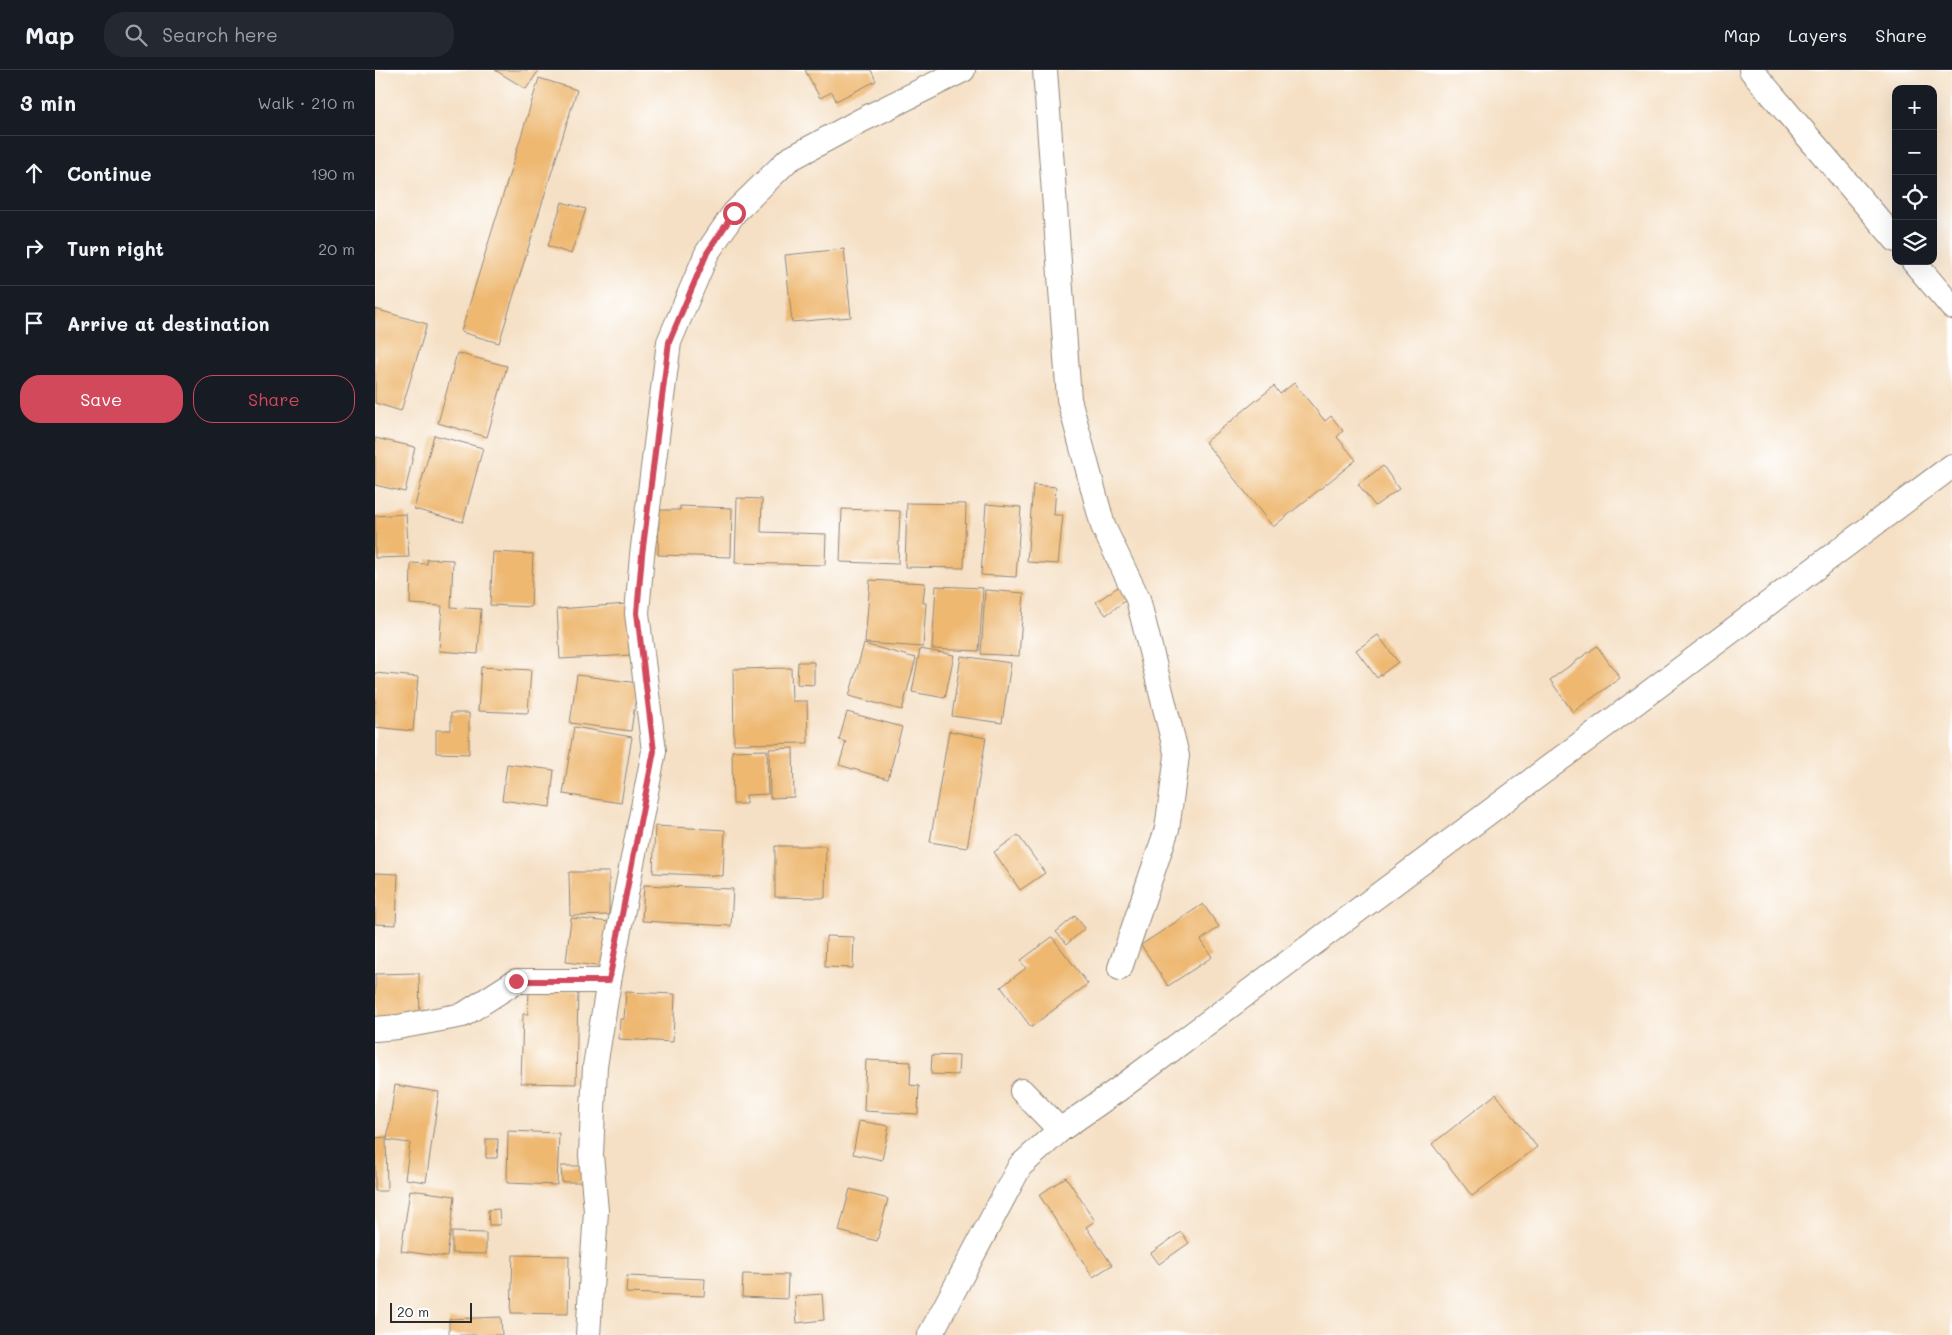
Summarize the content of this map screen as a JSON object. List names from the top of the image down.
{
  "scale_bar": "20 m",
  "page": {
    "header": "Map",
    "search": "Search here",
    "nav": ["Map", "Layers", "Share"],
    "heading": ["3 min", "Walk · 210 m"],
    "map_buttons": ["+", "−"],
    "list": [
      ["Continue", "190 m"],
      ["Turn right", "20 m"],
      "Arrive at destination"
    ],
    "buttons": ["Save", "Share"],
    "scale": "20 m"
  }
}
